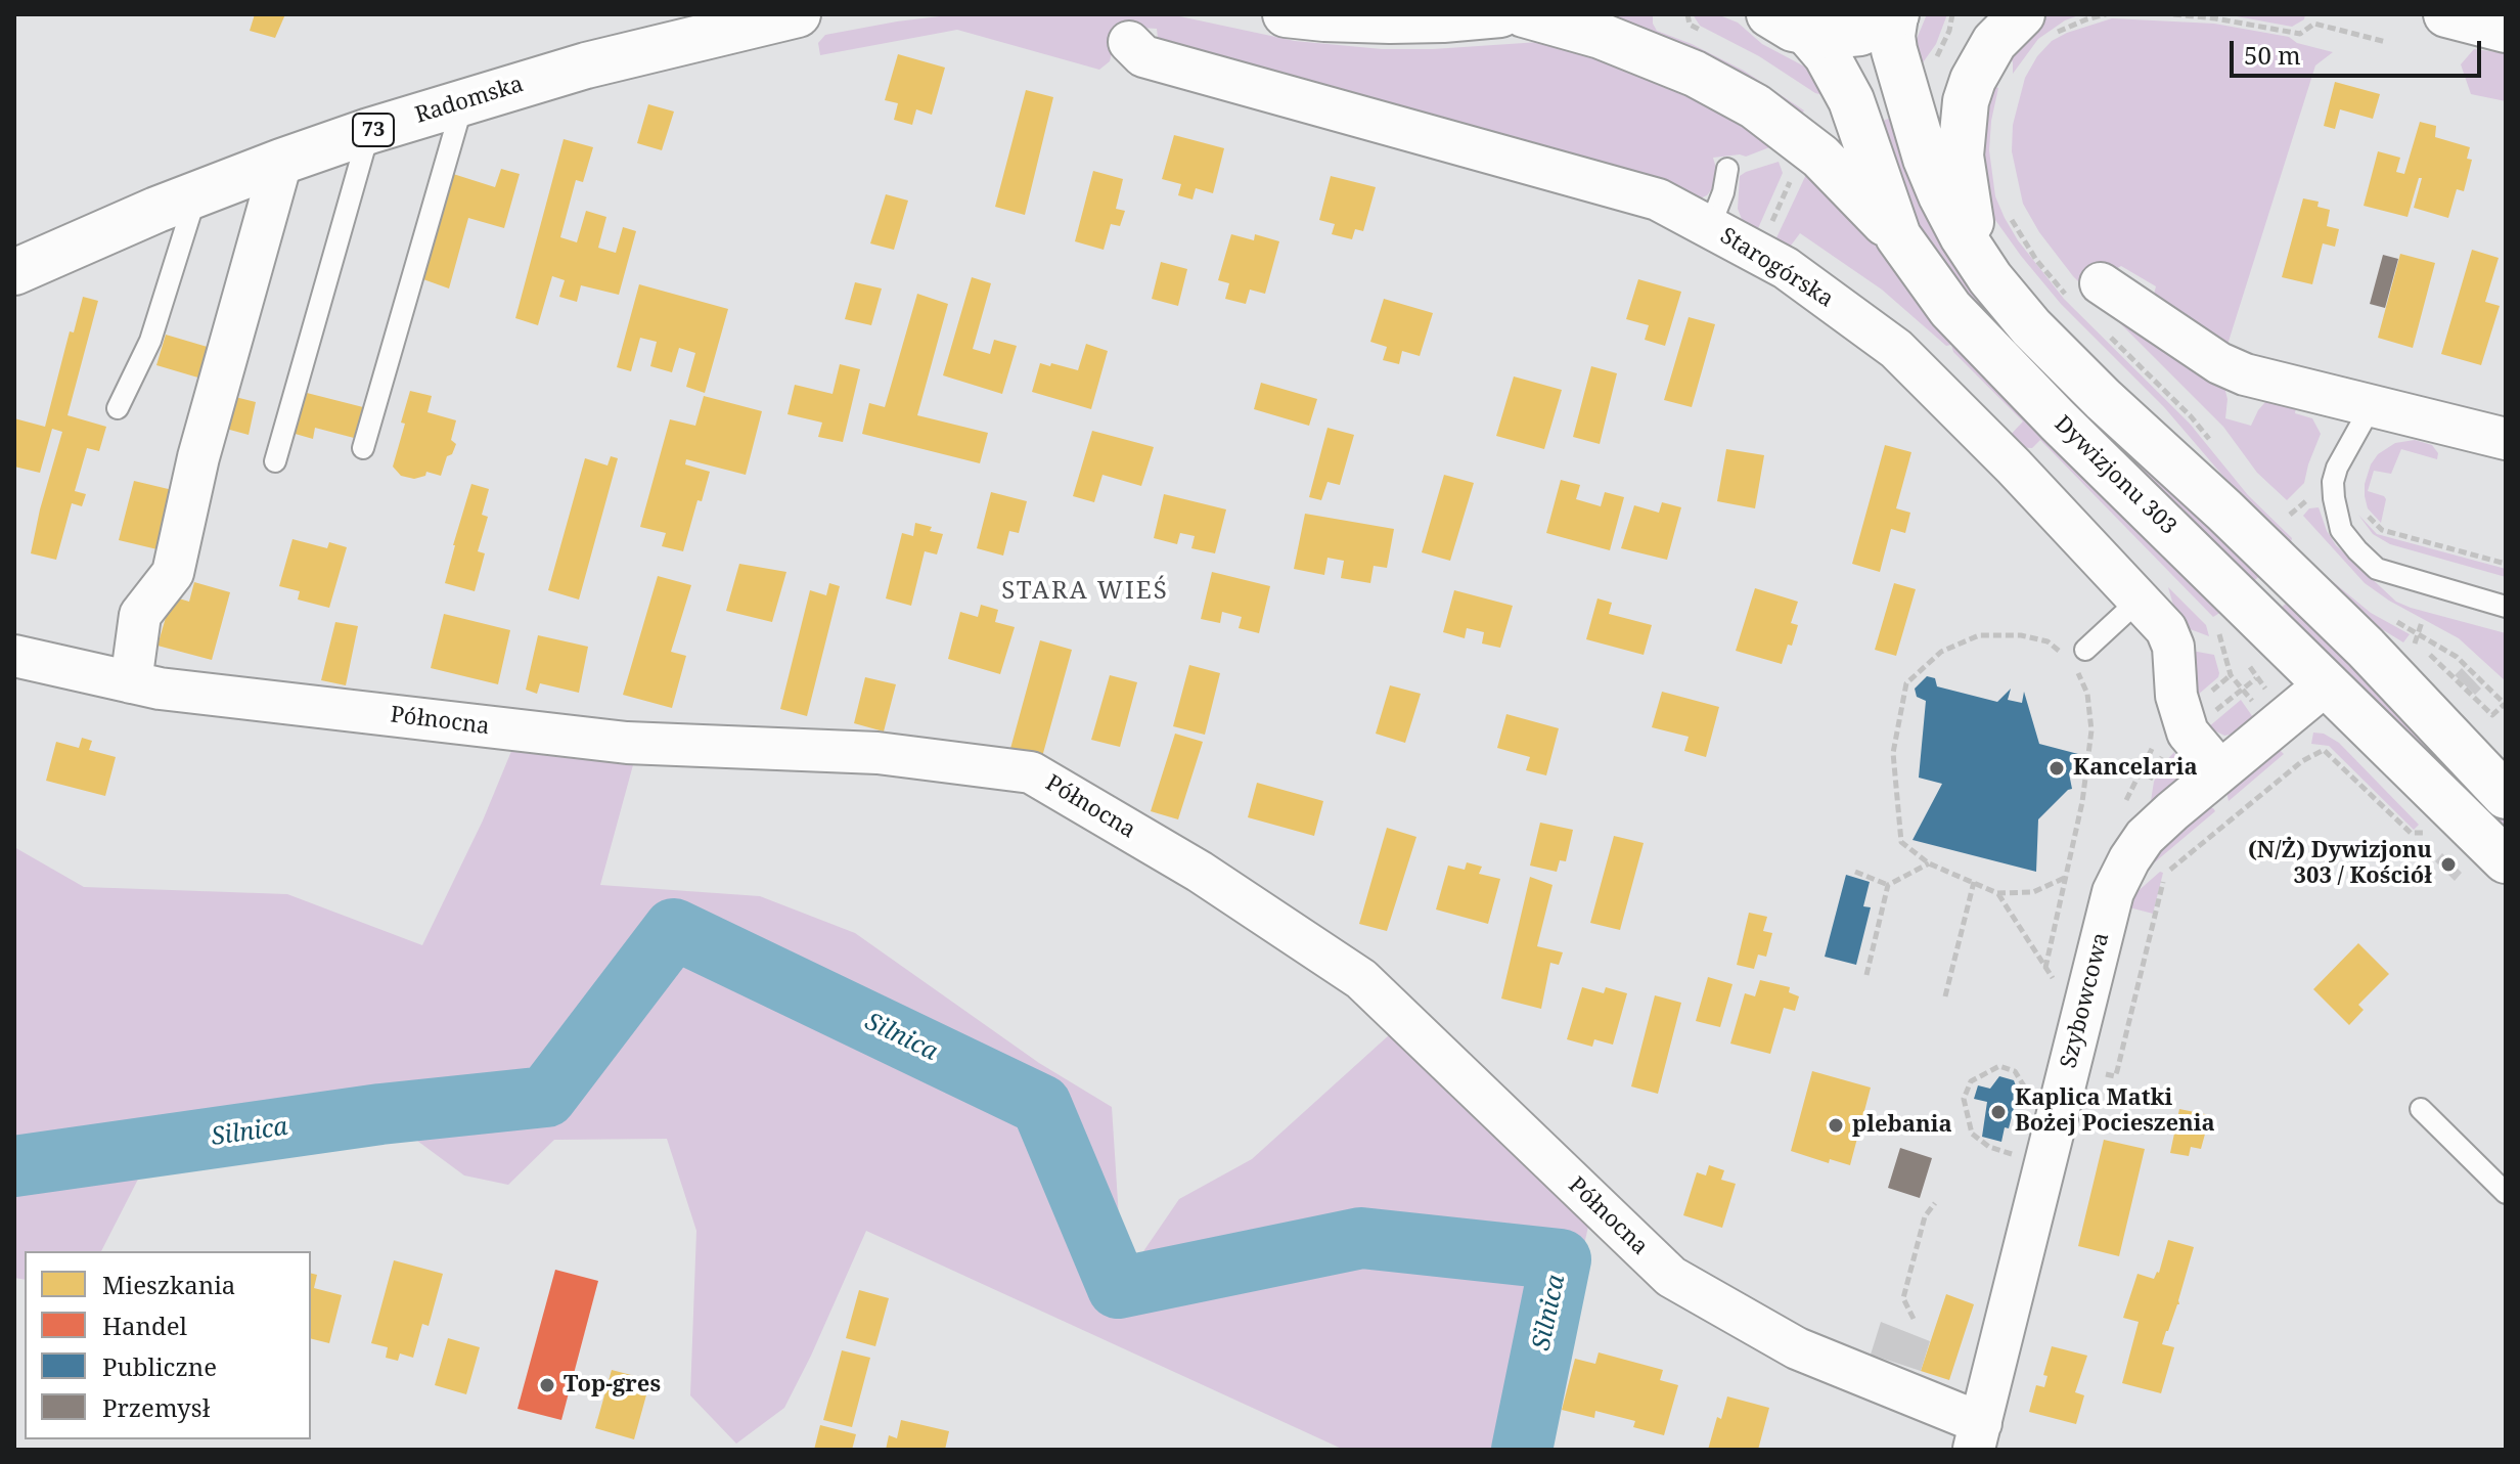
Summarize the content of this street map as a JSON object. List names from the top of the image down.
{
  "streets": {
    "main road": ["Radomska", "73", "Dywizjonu 303"],
    "street": ["Starogórska", "Północna", "Szybowcowa"]
  },
  "crossings": [
    ["Starogórska", "Szybowcowa"],
    ["Dywizjonu 303", "Szybowcowa"],
    ["Północna", "Szybowcowa"]
  ],
  "districts": ["STARA WIEŚ"],
  "water": ["Silnica"],
  "places": [
    "Kancelaria",
    "(N/Ż) Dywizjonu 303 / Kościół",
    "Kaplica Matki Bożej Pocieszenia",
    "plebania",
    "Top-gres"
  ],
  "legend": [
    "Mieszkania",
    "Handel",
    "Publiczne",
    "Przemysł"
  ],
  "scale_bar": "50 m"
}
